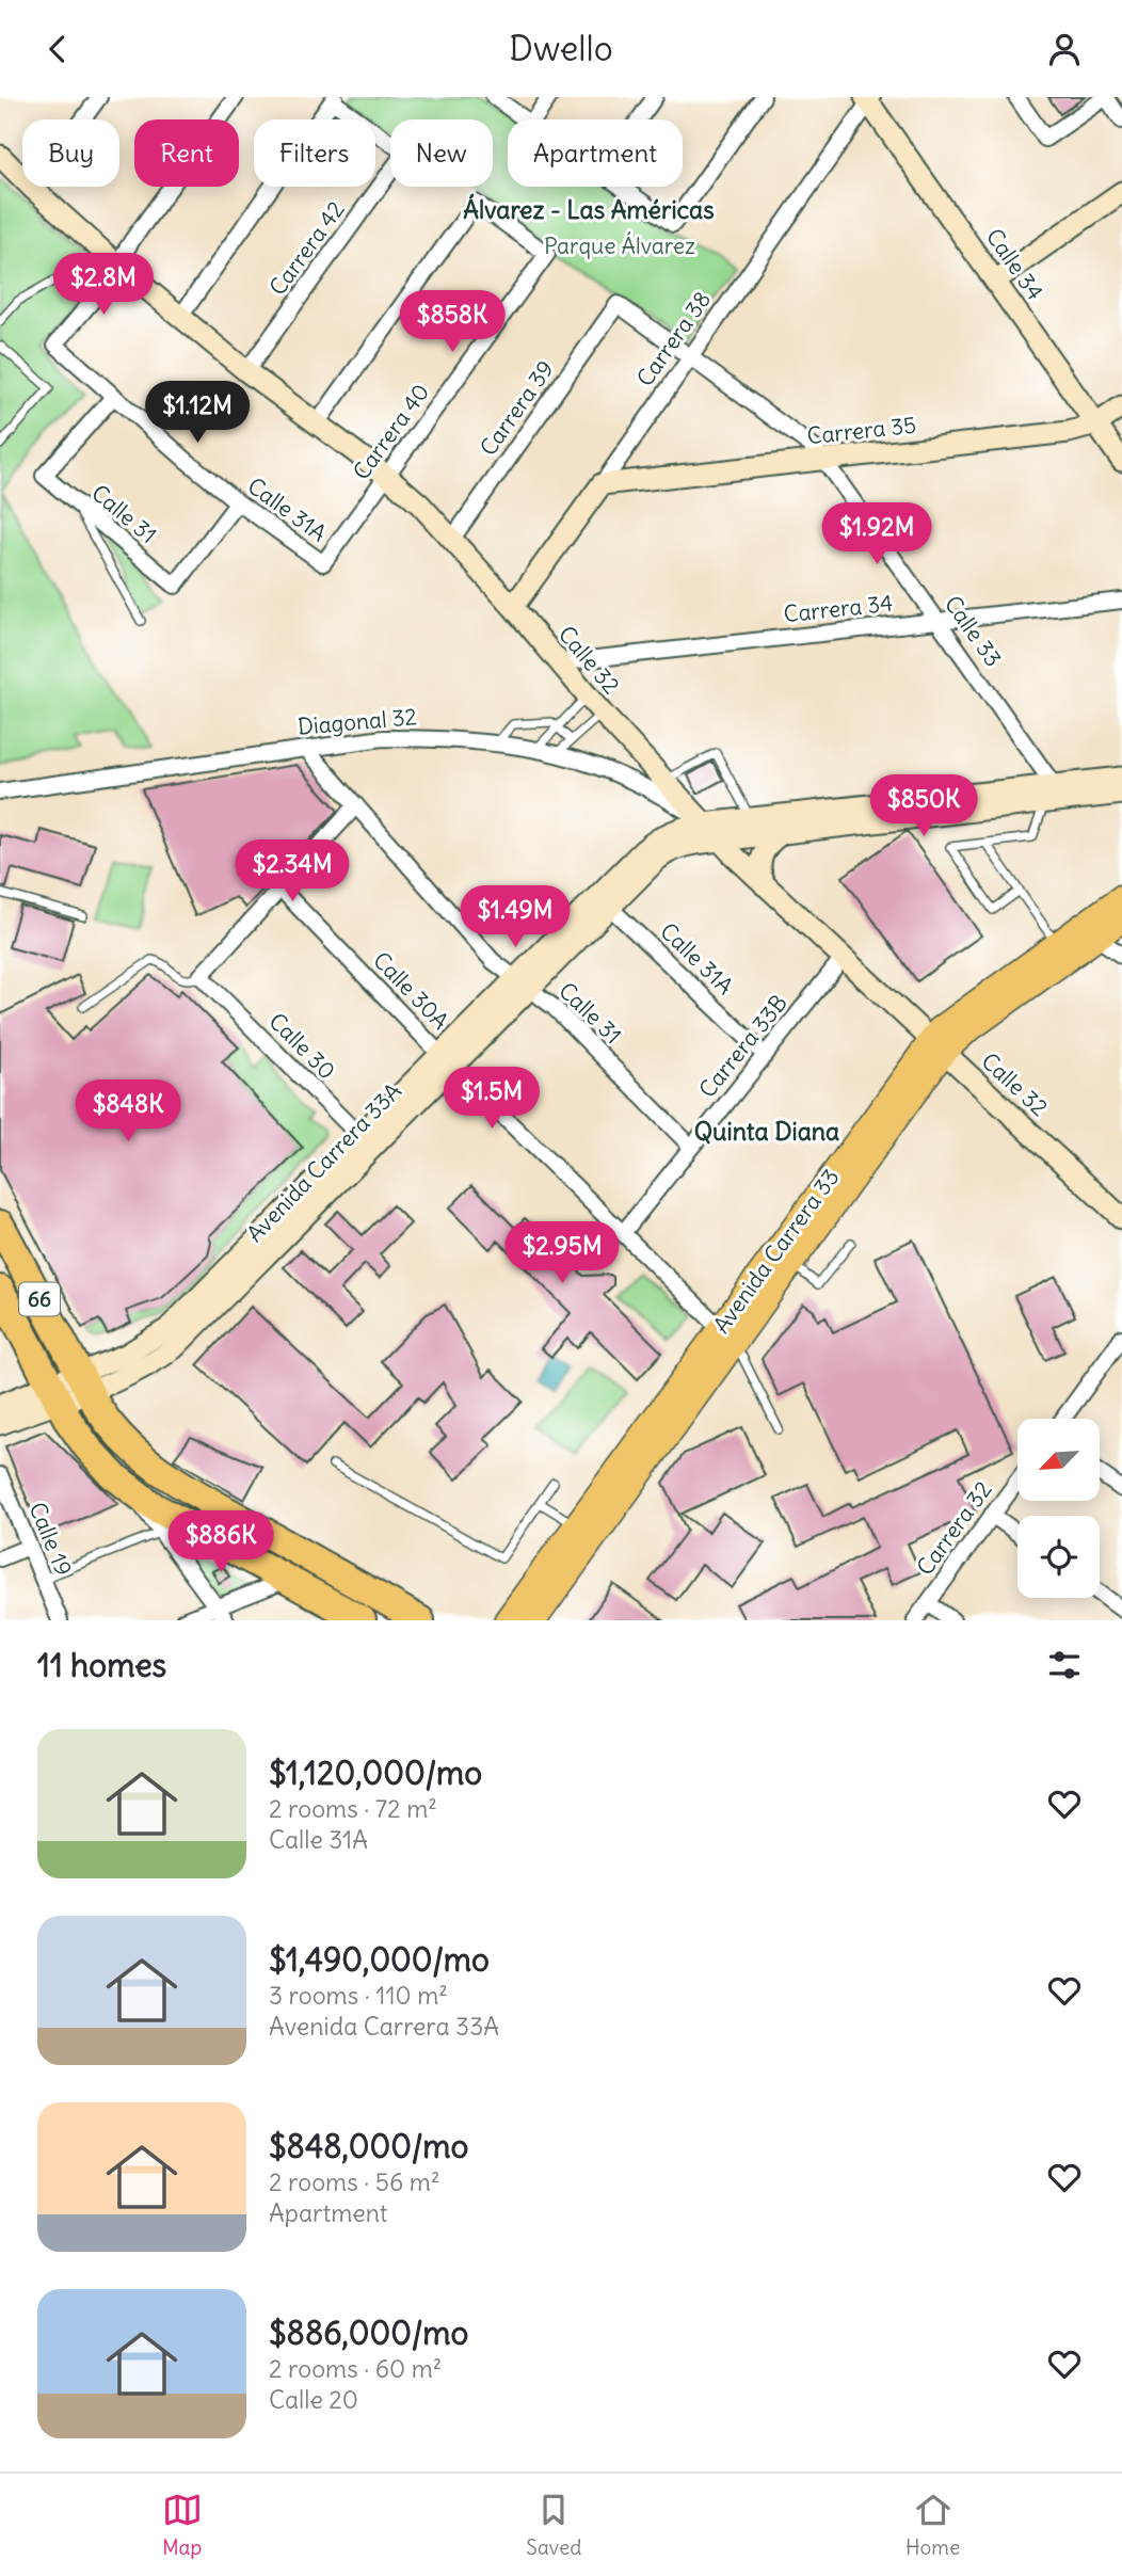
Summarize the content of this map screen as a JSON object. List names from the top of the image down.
{
  "streets": {
    "highway": ["66"],
    "main road": ["Avenida Carrera 33"],
    "street": [
      "Carrera 42",
      "Calle 34",
      "Carrera 38",
      "Carrera 39",
      "Carrera 35",
      "Carrera 40",
      "Calle 31A",
      "Calle 31",
      "Carrera 34",
      "Calle 33",
      "Calle 32",
      "Diagonal 32",
      "Calle 30A",
      "Calle 30",
      "Carrera 33B",
      "Avenida Carrera 33A",
      "Carrera 32",
      "Calle 19"
    ]
  },
  "crossings": [
    ["Carrera 42", "Calle 32"],
    ["Calle 34", "Carrera 38"],
    ["Calle 34", "Carrera 35"],
    ["Carrera 38", "Carrera 35"],
    ["Carrera 38", "Calle 33"],
    ["Carrera 38", "Calle 32"],
    ["Carrera 39", "Calle 33"],
    ["Carrera 39", "Calle 32"],
    ["Carrera 35", "Calle 33"],
    ["Carrera 40", "Calle 31A"],
    ["Carrera 40", "Calle 32"],
    ["Calle 31A", "Calle 31"],
    ["Calle 31A", "Calle 32"],
    ["Calle 31A", "Carrera 33B"],
    ["Calle 31A", "Avenida Carrera 33A"],
    ["Calle 31", "Diagonal 32"],
    ["Calle 31", "Carrera 33B"],
    ["Calle 31", "Avenida Carrera 33A"],
    ["Carrera 34", "Calle 33"],
    ["Carrera 34", "Calle 32"],
    ["Calle 33", "Avenida Carrera 33A"],
    ["Calle 32", "Diagonal 32"],
    ["Calle 32", "Carrera 33B"],
    ["Calle 32", "Avenida Carrera 33A"],
    ["Calle 32", "Avenida Carrera 33"],
    ["Diagonal 32", "Avenida Carrera 33A"],
    ["Calle 30A", "Carrera 33B"],
    ["Calle 30A", "Avenida Carrera 33A"],
    ["Calle 30A", "Avenida Carrera 33"],
    ["Calle 30", "Avenida Carrera 33A"],
    ["Avenida Carrera 33A", "66"]
  ],
  "districts": ["Álvarez - Las Américas", "Quinta Diana"],
  "parks": ["Parque Álvarez"],
  "north": "bottom left",
  "page": {
    "header": "Dwello",
    "chip": [
      "Buy",
      "Rent",
      "Filters",
      "New",
      "Apartment"
    ],
    "price": [
      "$2.8M",
      "$858K",
      "$1.12M",
      "$1.92M",
      "$850K",
      "$2.34M",
      "$1.49M",
      "$1.5M",
      "$848K",
      "$2.95M",
      "$886K"
    ],
    "heading": "11 homes",
    "list": [
      {
        "name": "$1,120,000/mo",
        "note": "2 rooms · 72 m² · Calle 31A"
      },
      {
        "name": "$1,490,000/mo",
        "note": "3 rooms · 110 m² · Avenida Carrera 33A"
      },
      {
        "name": "$848,000/mo",
        "note": "2 rooms · 56 m² · Apartment"
      },
      {
        "name": "$886,000/mo",
        "note": "2 rooms · 60 m² · Calle 20"
      }
    ],
    "tabs": ["Map", "Saved", "Home"]
  }
}
